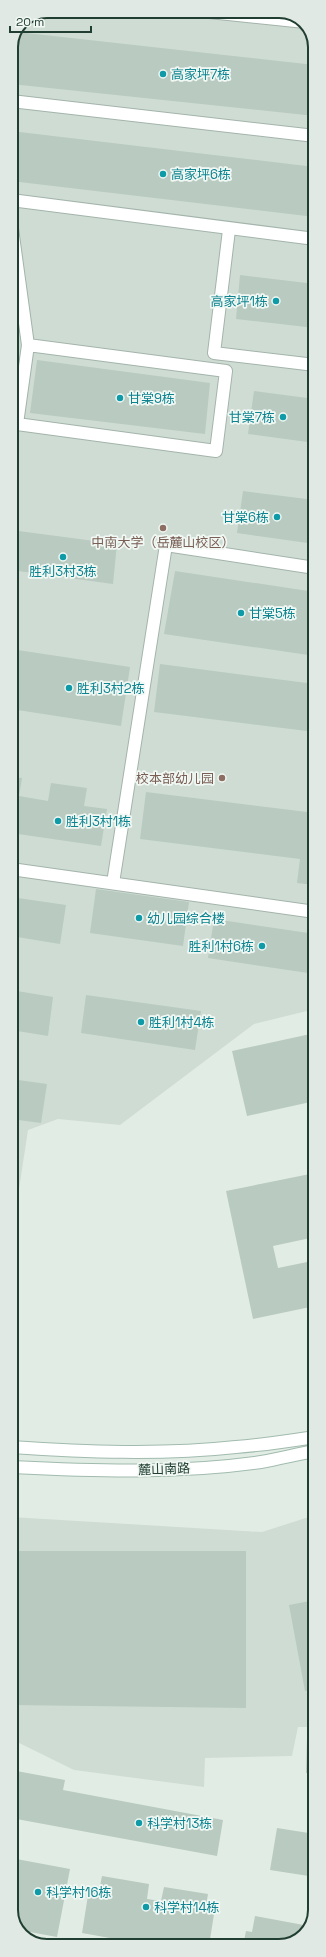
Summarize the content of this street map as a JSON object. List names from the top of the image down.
{
  "streets": {
    "street": ["麓山南路"]
  },
  "places": [
    "高家坪7栋",
    "高家坪6栋",
    "高家坪1栋",
    "甘棠9栋",
    "甘棠7栋",
    "甘棠6栋",
    "中南大学（岳麓山校区）",
    "胜利3村3栋",
    "甘棠5栋",
    "胜利3村2栋",
    "校本部幼儿园",
    "胜利3村1栋",
    "幼儿园综合楼",
    "胜利1村6栋",
    "胜利1村4栋",
    "科学村13栋",
    "科学村16栋",
    "科学村14栋"
  ],
  "scale_bar": "20 m"
}
